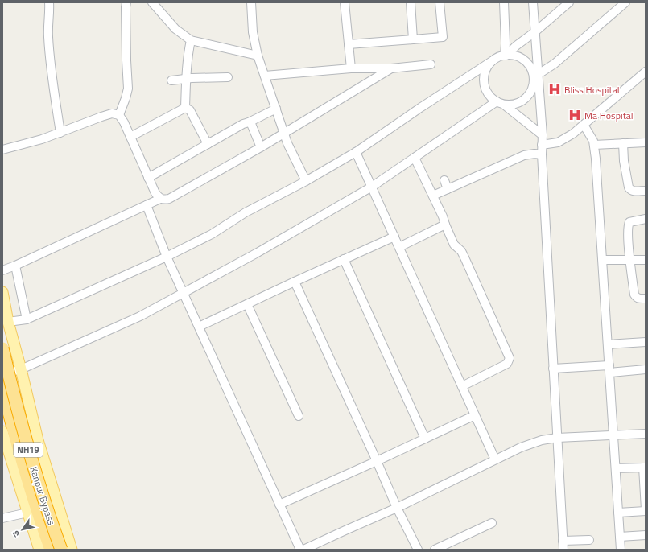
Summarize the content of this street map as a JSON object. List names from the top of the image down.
{
  "streets": {
    "highway": ["NH19", "Kanpur Bypass"]
  },
  "places": {
    "hospital": ["Bliss Hospital", "Ma Hospital"]
  },
  "north": "bottom left"
}
